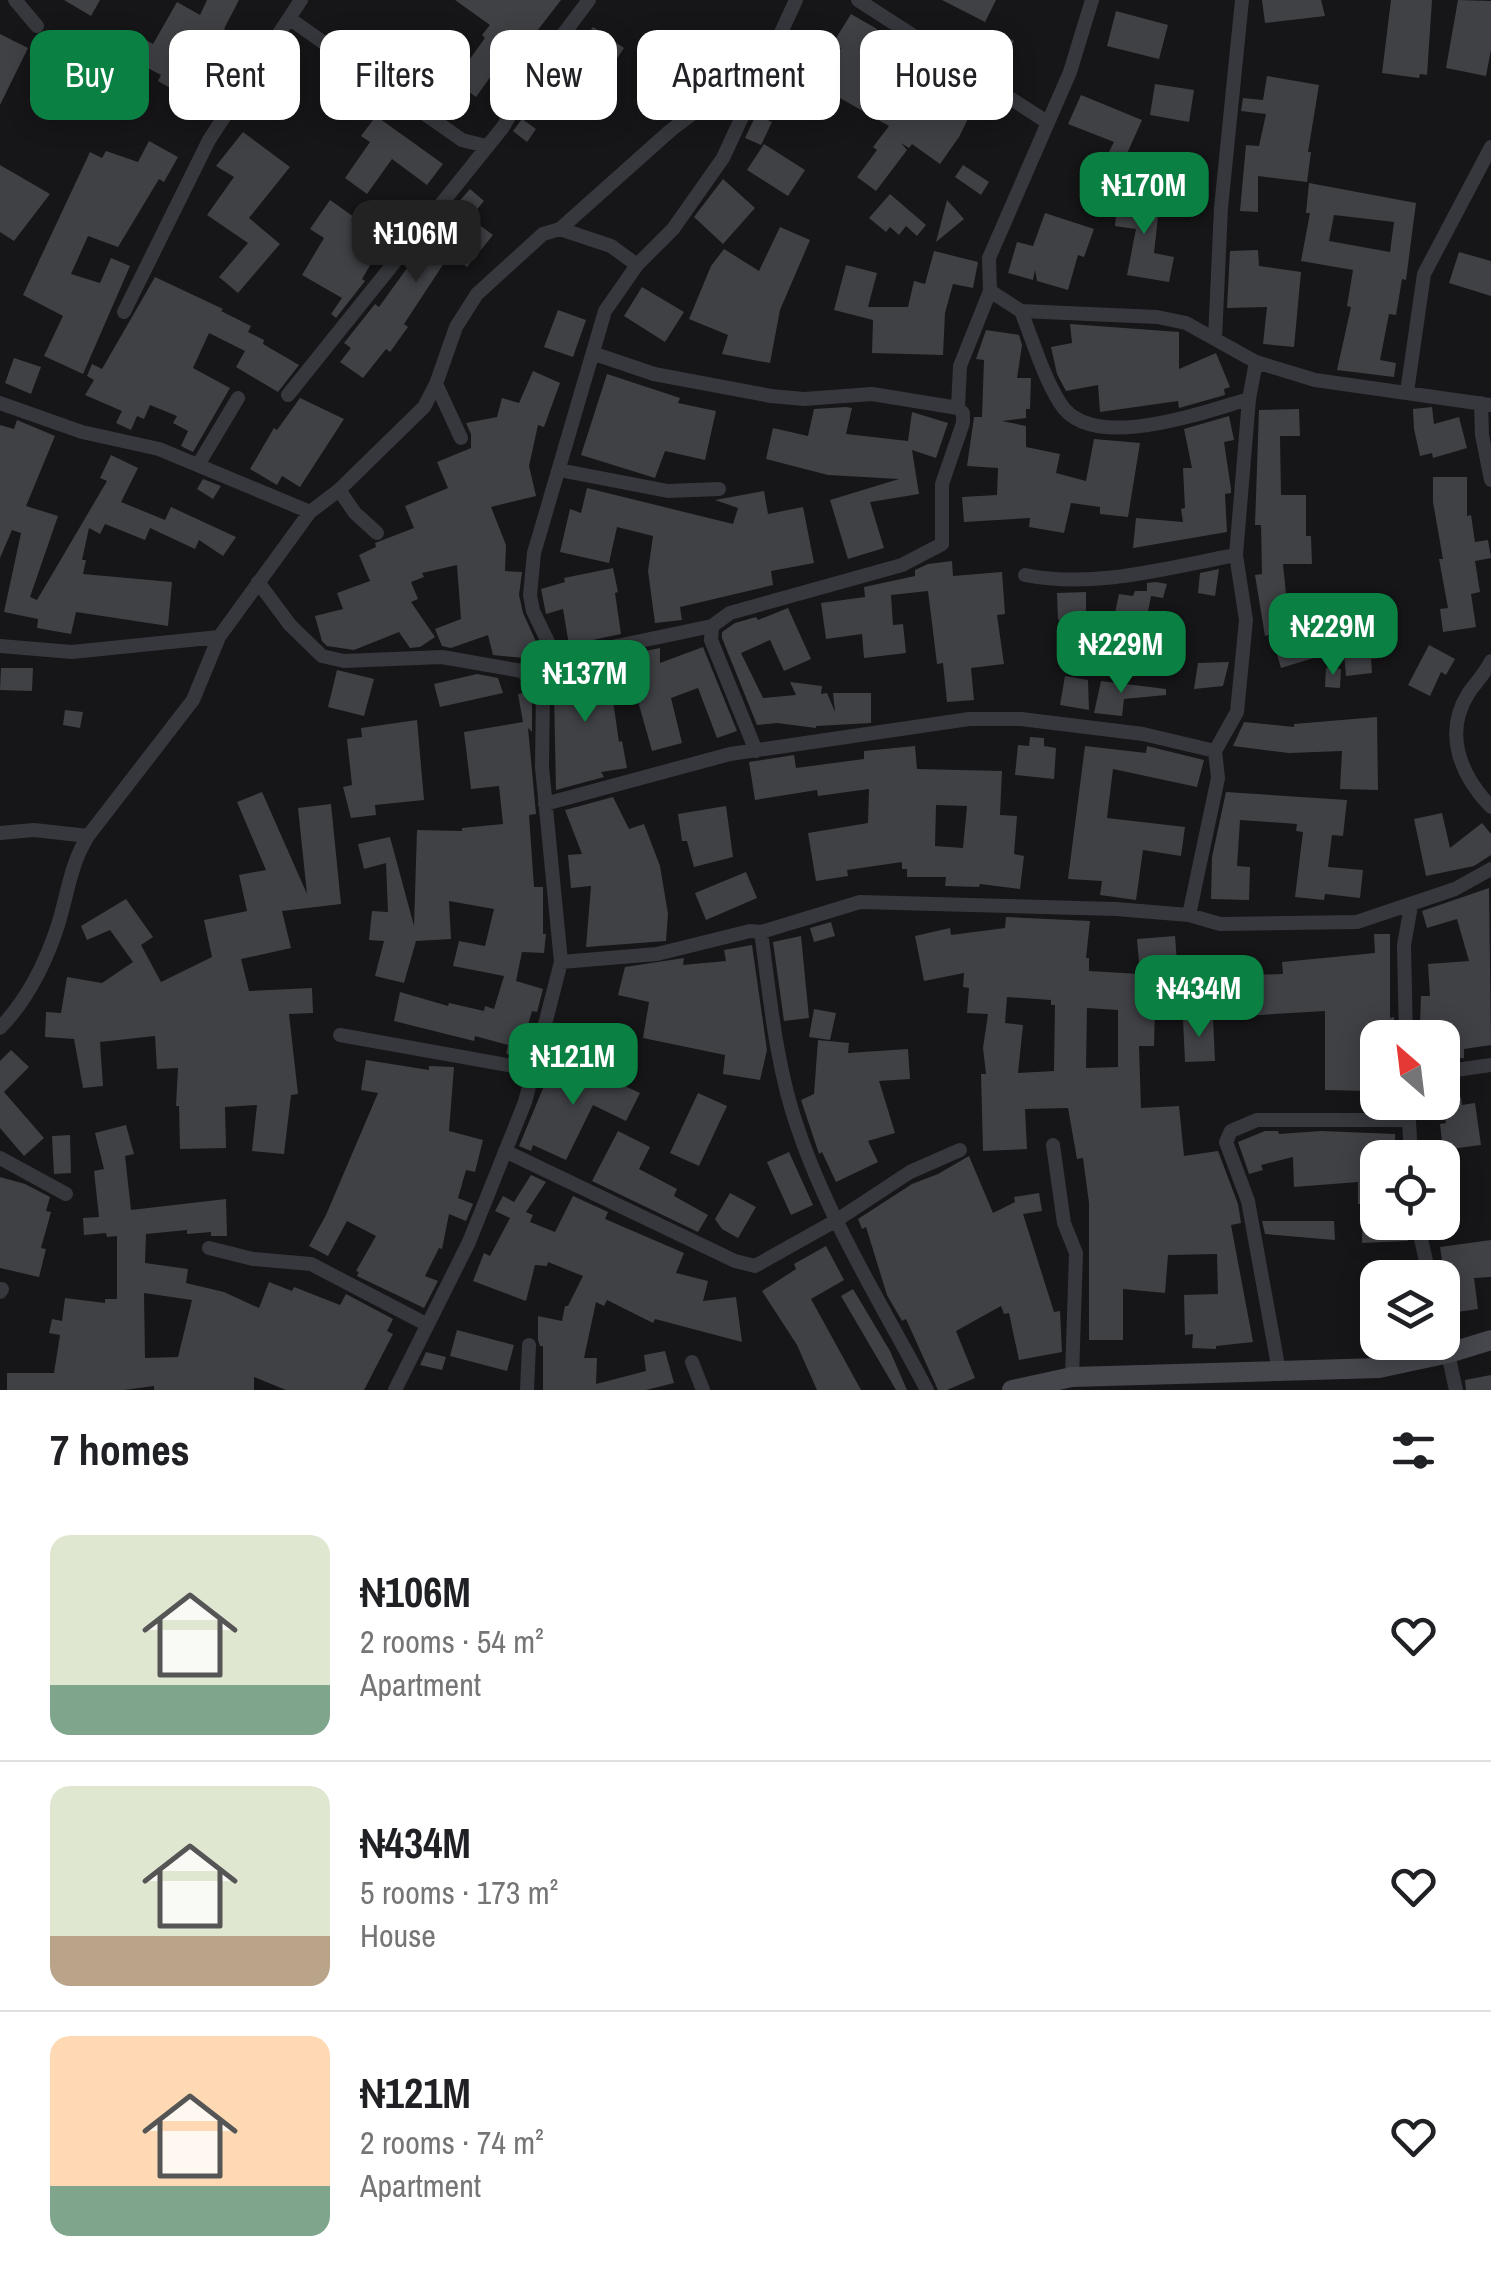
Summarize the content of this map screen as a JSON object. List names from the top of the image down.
{
  "north": "top left",
  "page": {
    "chip": [
      "Buy",
      "Rent",
      "Filters",
      "New",
      "Apartment",
      "House"
    ],
    "price": [
      "₦170M",
      "₦106M",
      "₦229M",
      "₦229M",
      "₦137M",
      "₦434M",
      "₦121M"
    ],
    "heading": "7 homes",
    "list": [
      {
        "name": "₦106M",
        "note": "2 rooms · 54 m² · Apartment"
      },
      {
        "name": "₦434M",
        "note": "5 rooms · 173 m² · House"
      },
      {
        "name": "₦121M",
        "note": "2 rooms · 74 m² · Apartment"
      }
    ]
  }
}
